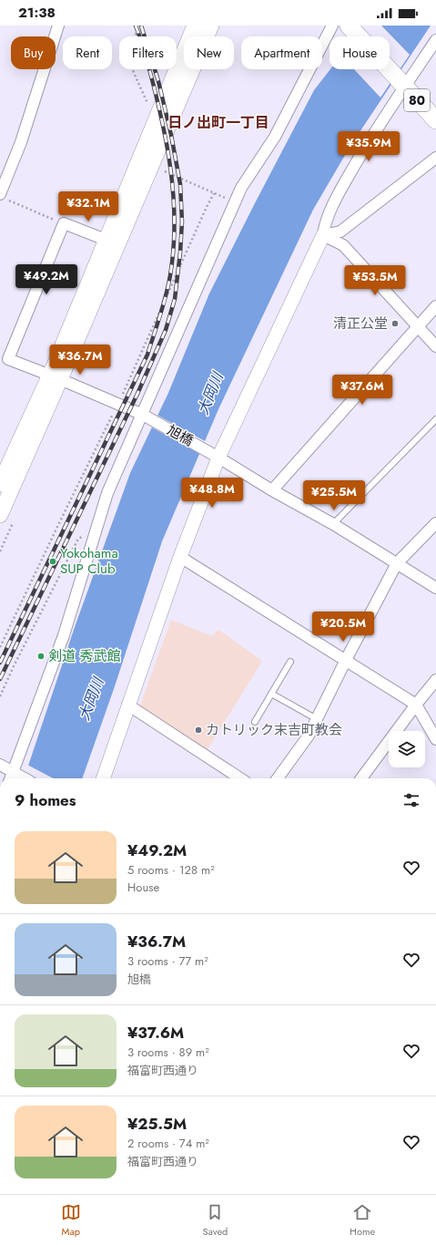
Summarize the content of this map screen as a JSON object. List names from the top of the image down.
{
  "streets": {
    "main road": ["80"],
    "street": ["旭橋"]
  },
  "districts": ["日ノ出町一丁目"],
  "water": ["大岡川"],
  "places": [
    "清正公堂",
    "Yokohama SUP Club",
    "剣道 秀武館",
    "カトリック末吉町教会"
  ],
  "page": {
    "status": "21:38",
    "chip": [
      "Buy",
      "Rent",
      "Filters",
      "New",
      "Apartment",
      "House"
    ],
    "price": [
      "¥35.9M",
      "¥32.1M",
      "¥49.2M",
      "¥53.5M",
      "¥36.7M",
      "¥37.6M",
      "¥48.8M",
      "¥25.5M",
      "¥20.5M"
    ],
    "heading": "9 homes",
    "list": [
      {
        "name": "¥49.2M",
        "note": "5 rooms · 128 m² · House"
      },
      {
        "name": "¥36.7M",
        "note": "3 rooms · 77 m² · 旭橋"
      },
      {
        "name": "¥37.6M",
        "note": "3 rooms · 89 m² · 福富町西通り"
      },
      {
        "name": "¥25.5M",
        "note": "2 rooms · 74 m² · 福富町西通り"
      }
    ],
    "tabs": ["Map", "Saved", "Home"]
  }
}
